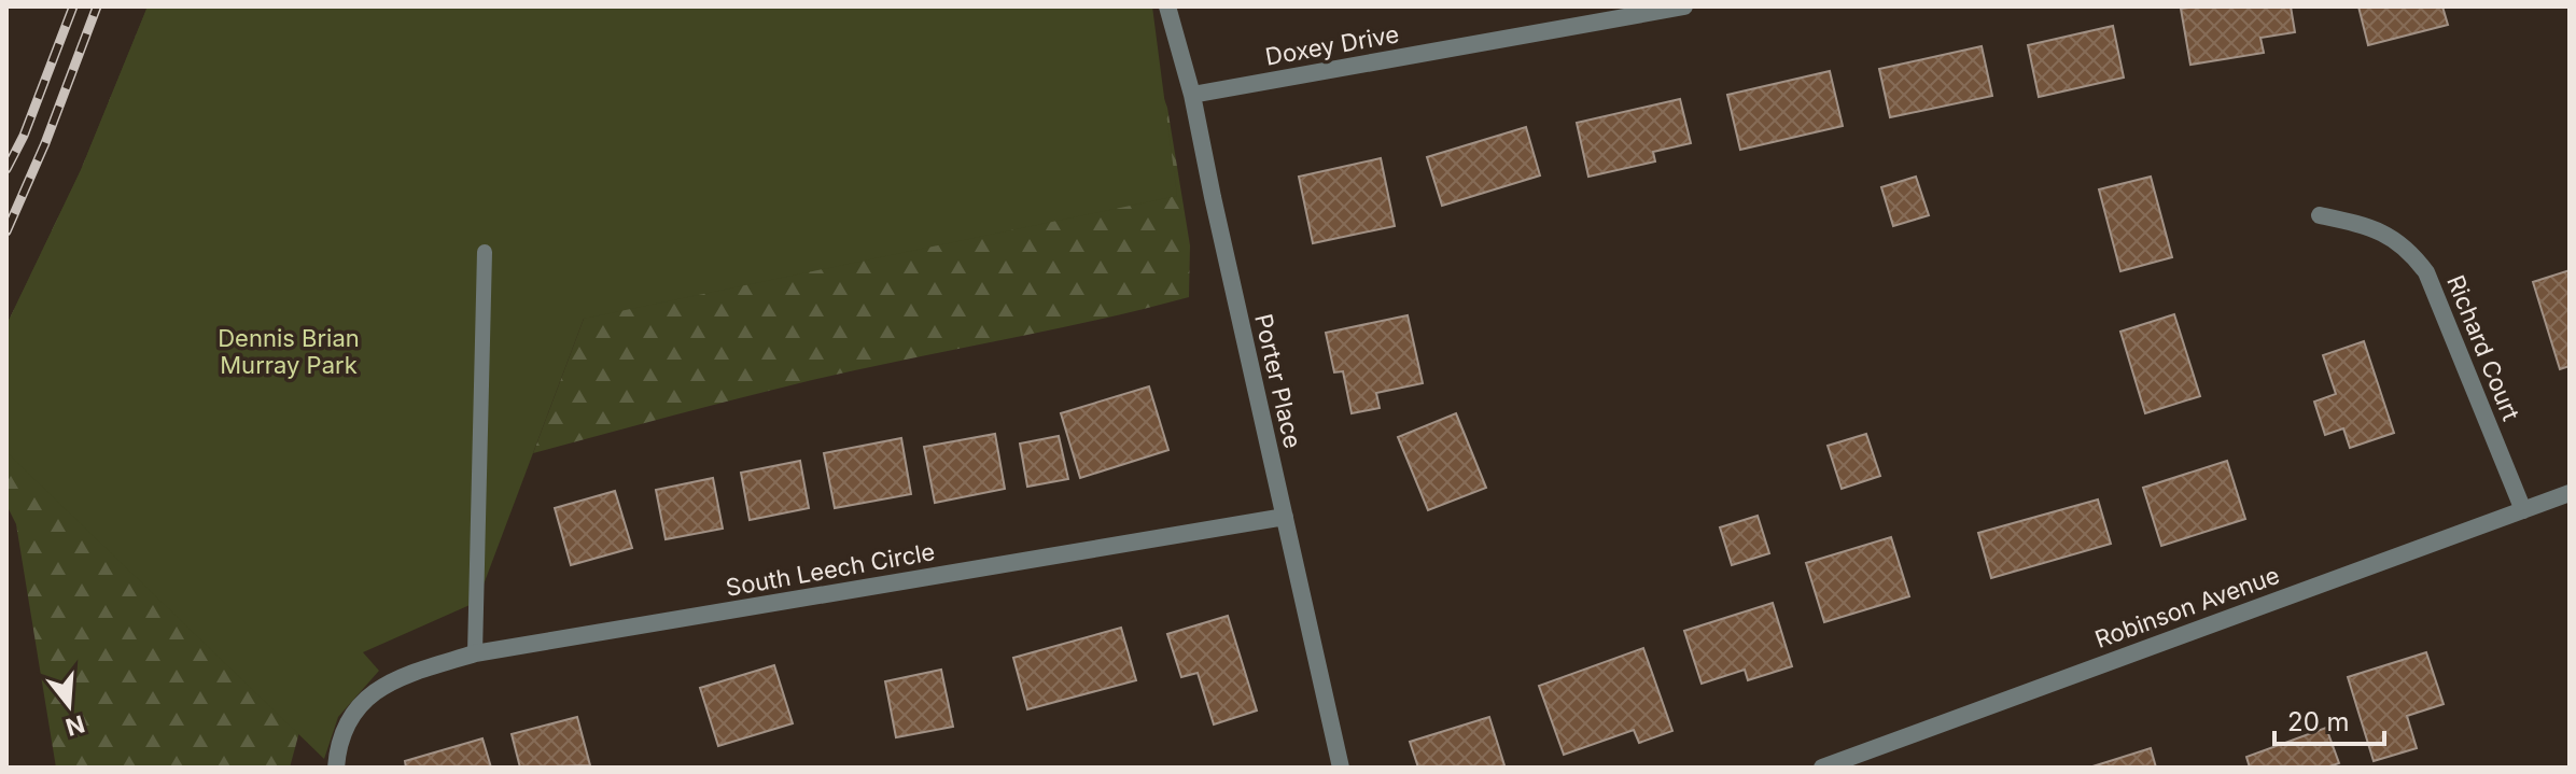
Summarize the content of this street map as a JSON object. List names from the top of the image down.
{
  "streets": {
    "street": [
      "Doxey Drive",
      "Richard Court",
      "Porter Place",
      "South Leech Circle",
      "Robinson Avenue"
    ]
  },
  "crossings": [
    ["Doxey Drive", "Porter Place"],
    ["Richard Court", "Robinson Avenue"],
    ["Porter Place", "South Leech Circle"]
  ],
  "parks": ["Dennis Brian Murray Park"],
  "scale_bar": "20 m",
  "north": "bottom"
}
